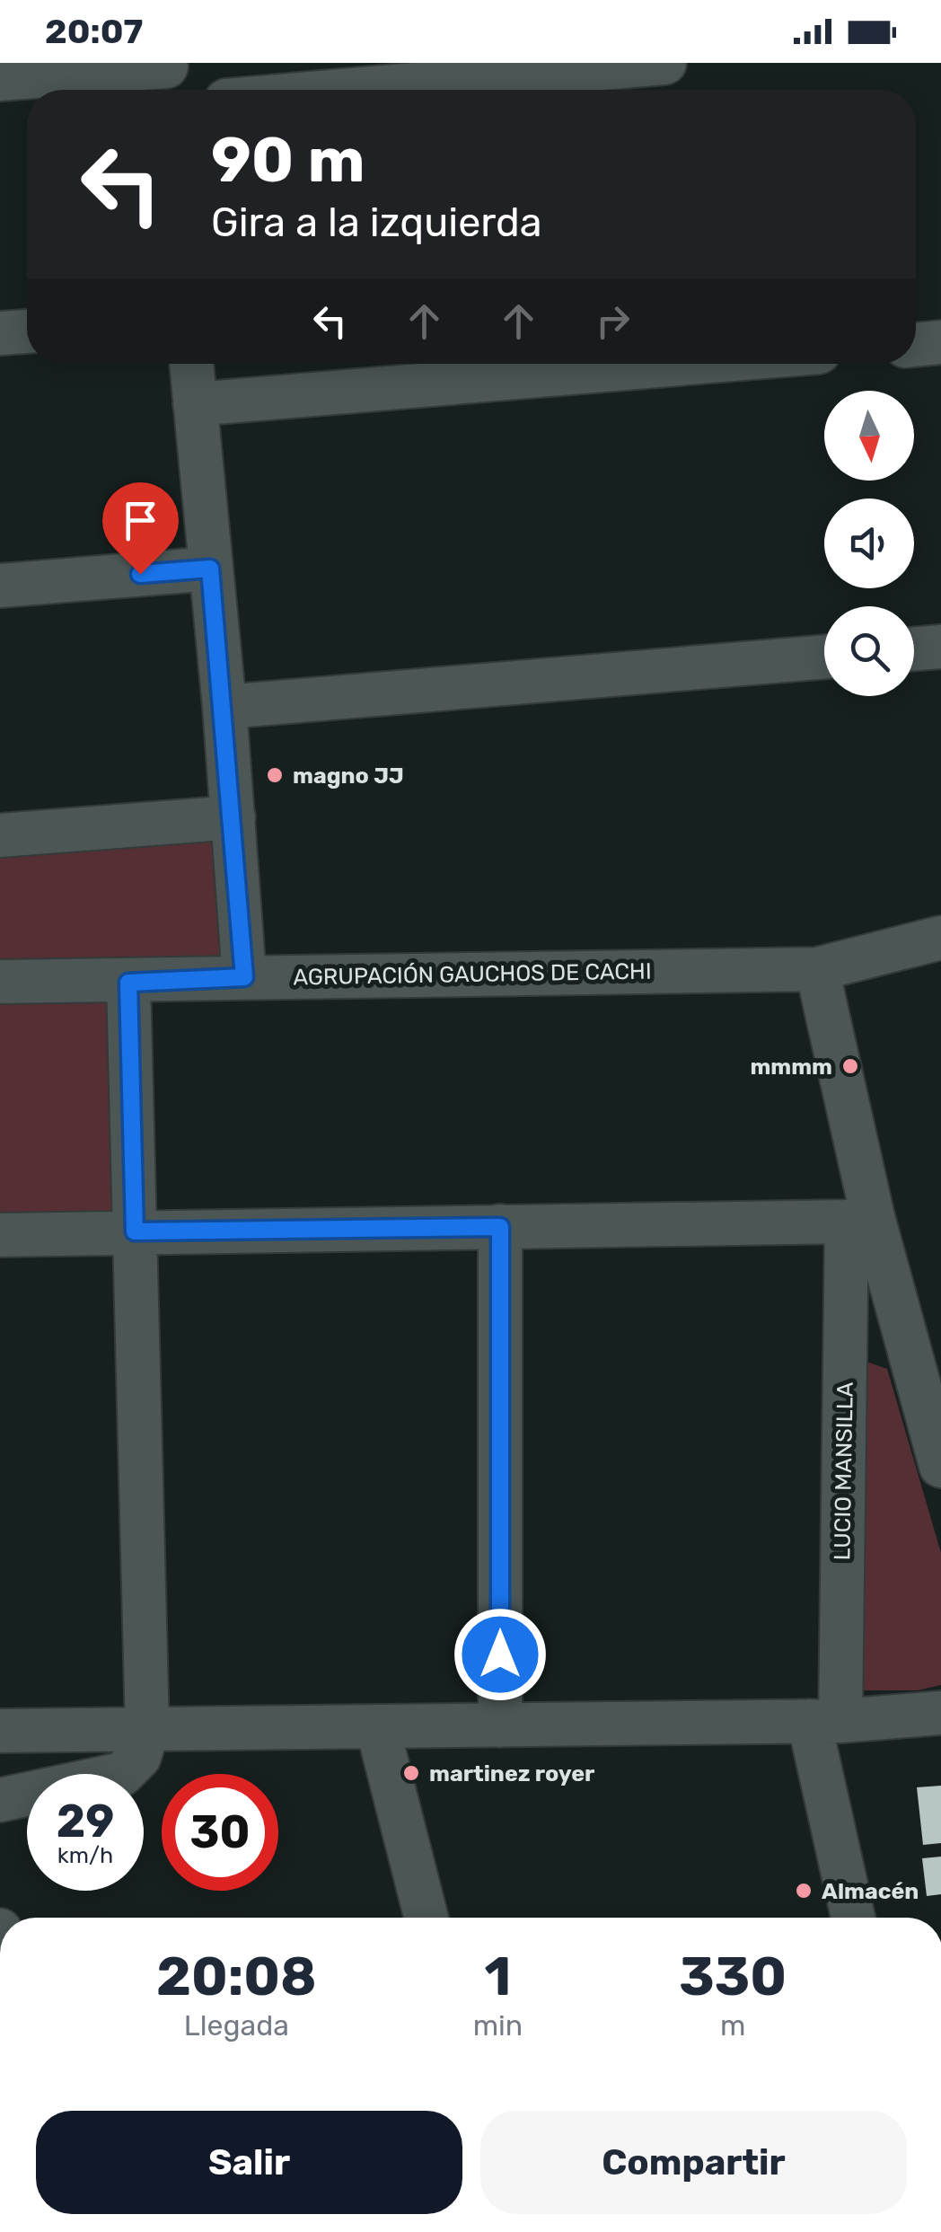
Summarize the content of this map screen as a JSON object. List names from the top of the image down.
{
  "streets": {
    "street": ["AGRUPACIÓN GAUCHOS DE CACHI", "LUCIO MANSILLA"]
  },
  "places": [
    "magno JJ",
    "mmmm",
    "martinez royer",
    "Almacén"
  ],
  "north": "bottom",
  "page": {
    "status": "20:07",
    "turn": ["90 m", "Gira a la izquierda"],
    "speed": "29 km/h",
    "limit": "30",
    "eta": [
      "20:08",
      "Llegada",
      "1",
      "min",
      "330",
      "m"
    ],
    "buttons": ["Salir", "Compartir"]
  }
}
